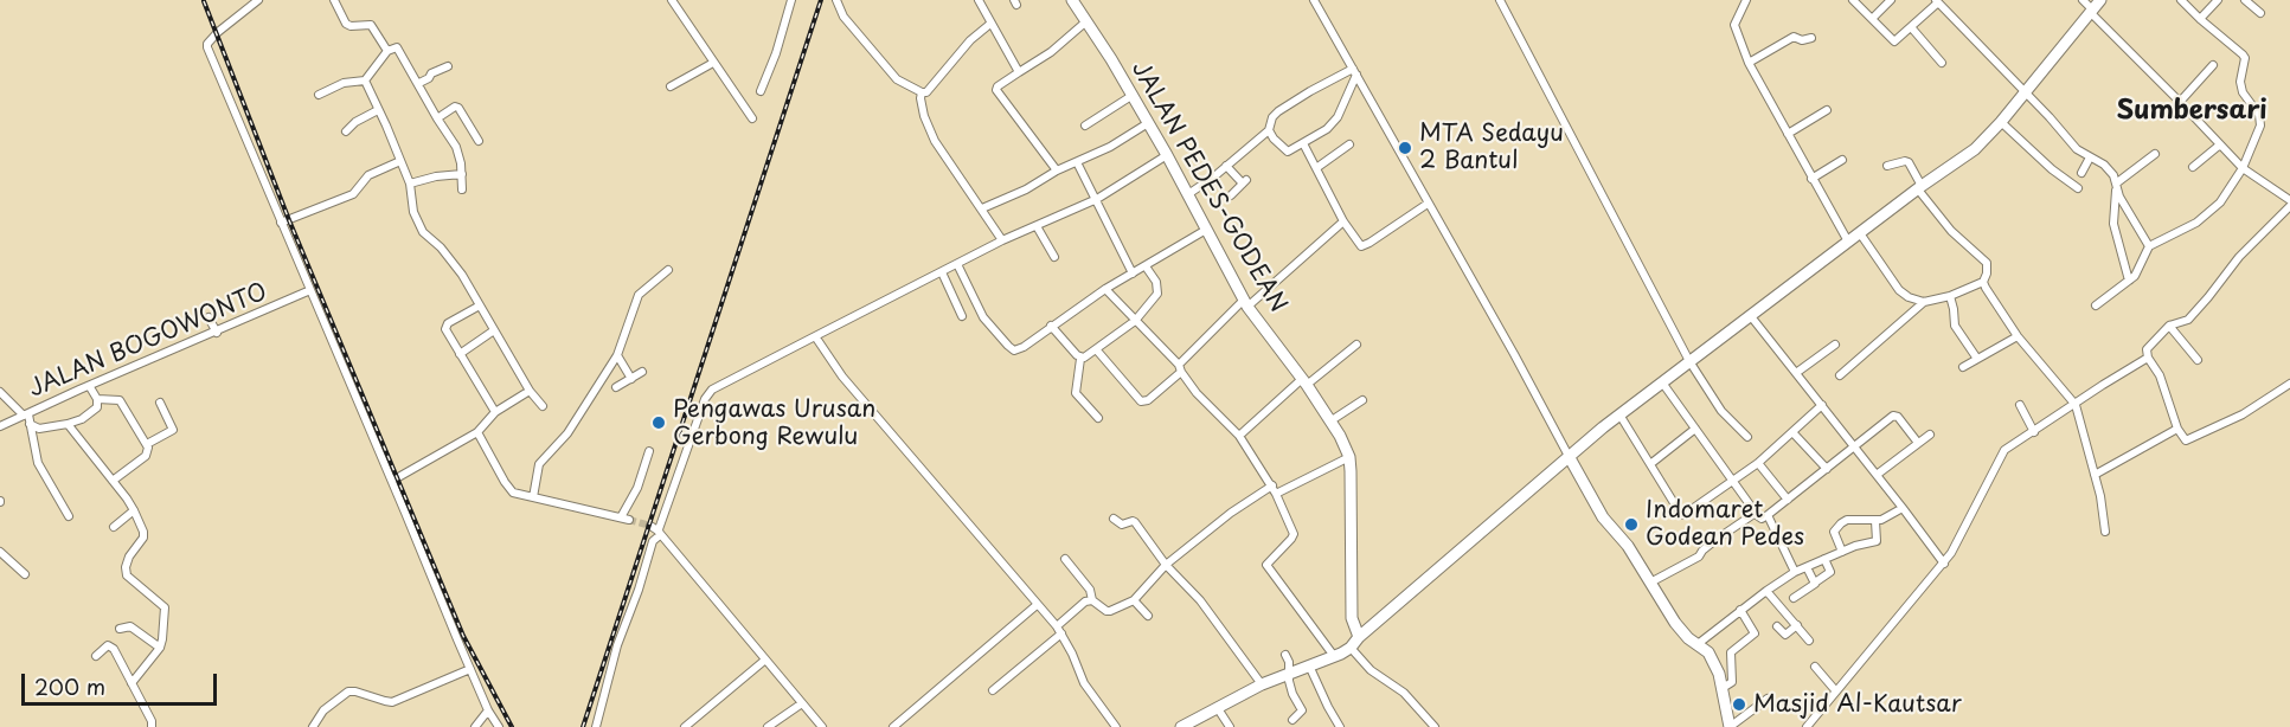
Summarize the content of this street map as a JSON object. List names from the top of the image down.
{
  "streets": {
    "street": ["JALAN PEDES-GODEAN", "JALAN BOGOWONTO"]
  },
  "districts": ["Sumbersari"],
  "places": [
    "MTA Sedayu 2 Bantul",
    "Pengawas Urusan Gerbong Rewulu",
    "Indomaret Godean Pedes",
    "Masjid Al-Kautsar"
  ],
  "scale_bar": "200 m"
}
